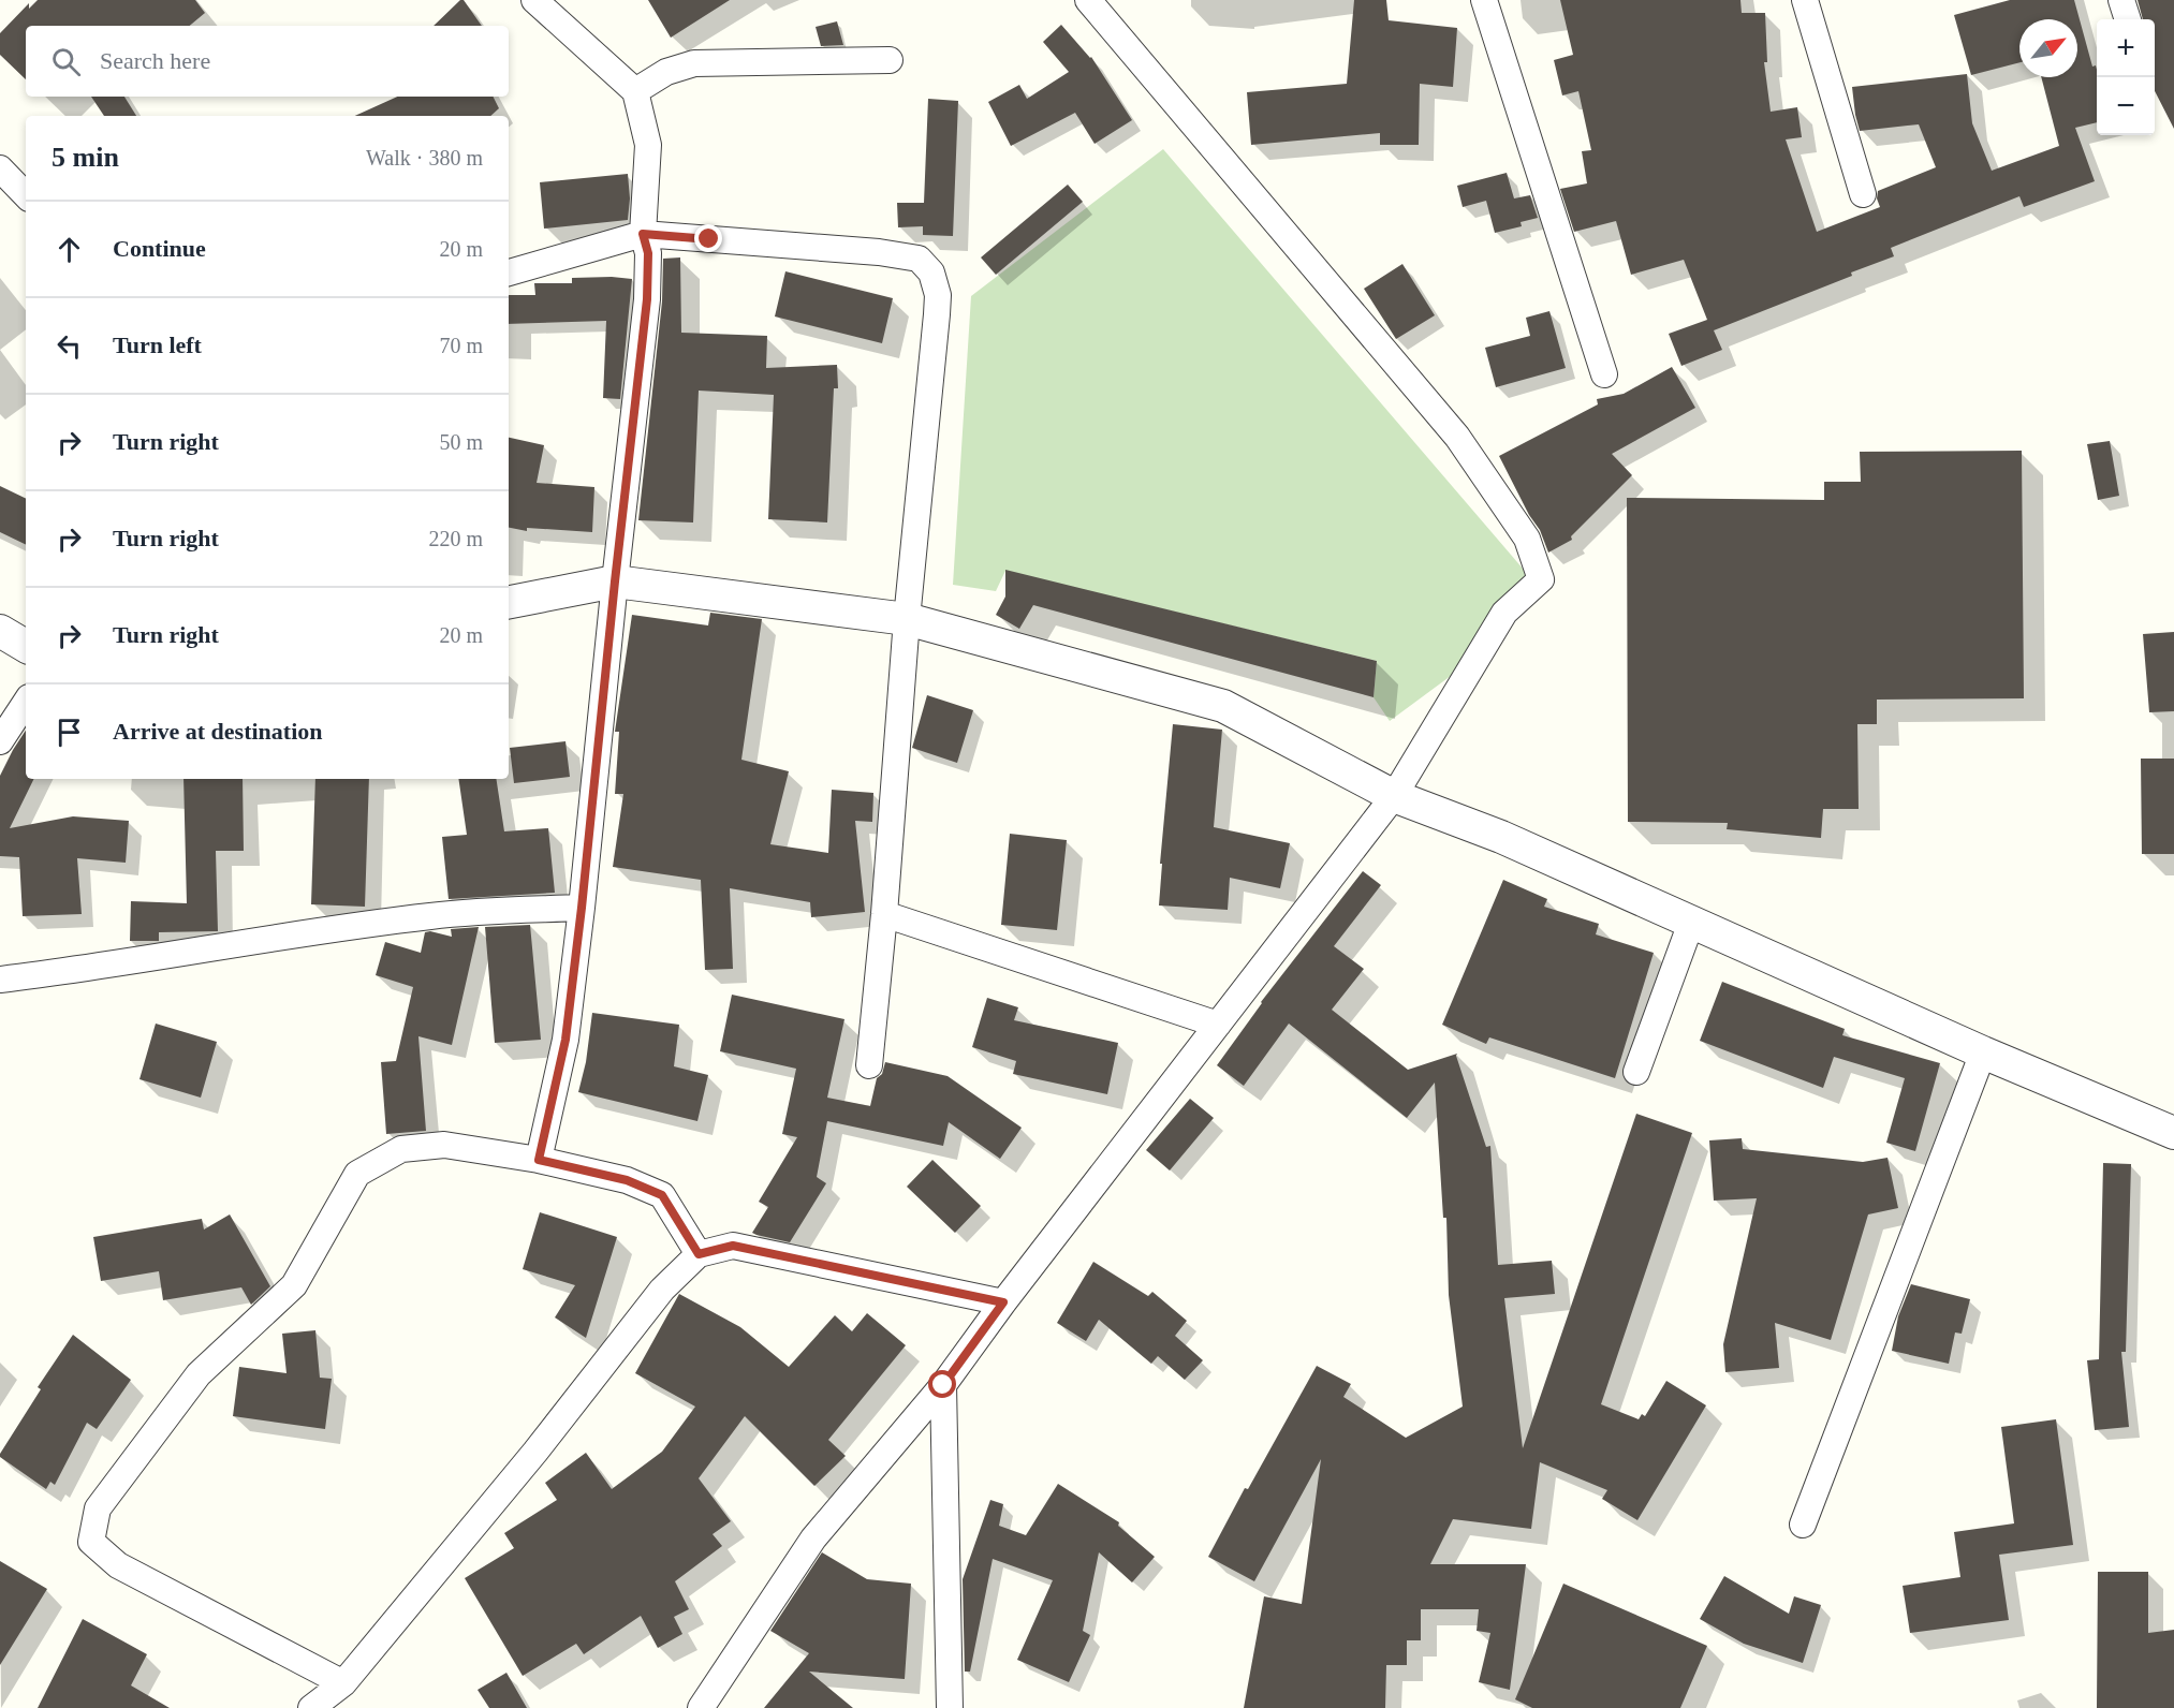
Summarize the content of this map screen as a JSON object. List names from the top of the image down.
{
  "north": "top right",
  "page": {
    "map_buttons": ["+", "−"],
    "search": "Search here",
    "heading": ["5 min", "Walk · 380 m"],
    "list": [
      ["Continue", "20 m"],
      ["Turn left", "70 m"],
      ["Turn right", "50 m"],
      ["Turn right", "220 m"],
      ["Turn right", "20 m"],
      "Arrive at destination"
    ]
  }
}
